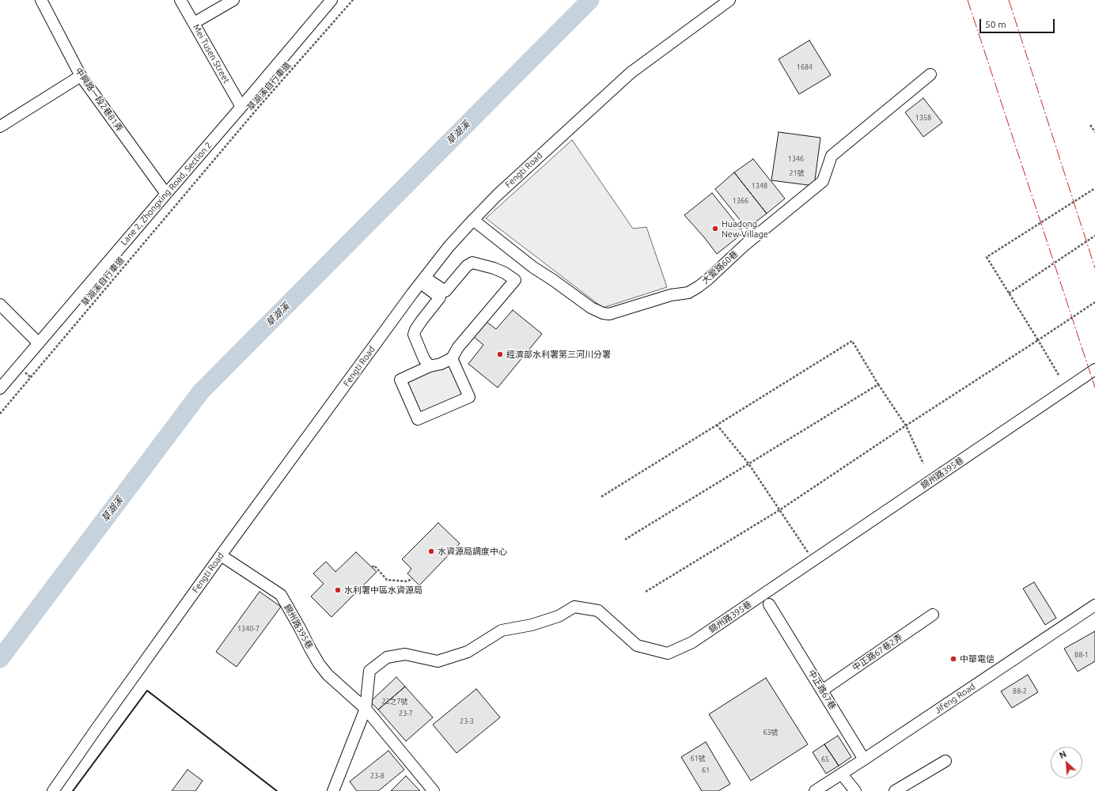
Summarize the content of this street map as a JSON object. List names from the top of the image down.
{
  "streets": {
    "street": [
      "Mei Tusen Street",
      "中興路一段2巷81弄",
      "Fengti Road",
      "Lane 2, Zhongxing Road, Section 2",
      "大愛路60巷",
      "錦州路395巷",
      "中正路67巷2弄",
      "中正路67巷",
      "Jifeng Road"
    ],
    "path": ["草湖溪自行車道"]
  },
  "crossings": [
    ["Mei Tusen Street", "Lane 2, Zhongxing Road, Section 2"],
    ["中興路一段2巷81弄", "Lane 2, Zhongxing Road, Section 2"],
    ["Fengti Road", "大愛路60巷"],
    ["Fengti Road", "錦州路395巷"],
    ["中正路67巷2弄", "中正路67巷"],
    ["中正路67巷", "Jifeng Road"]
  ],
  "water": ["草湖溪"],
  "places": [
    "Huadong New Village",
    "經濟部水利署第三河川分署",
    "水資源局調度中心",
    "水利署中區水資源局",
    "中華電信"
  ],
  "house_numbers": [
    "1684",
    "1358",
    "1346",
    "21號",
    "1348",
    "1366",
    "1340-7",
    "88-1",
    "88-2",
    "23之7號",
    "23-7",
    "23-3",
    "63號",
    "61號",
    "65",
    "61",
    "23-8"
  ],
  "scale_bar": "50 m",
  "north": "top left"
}
